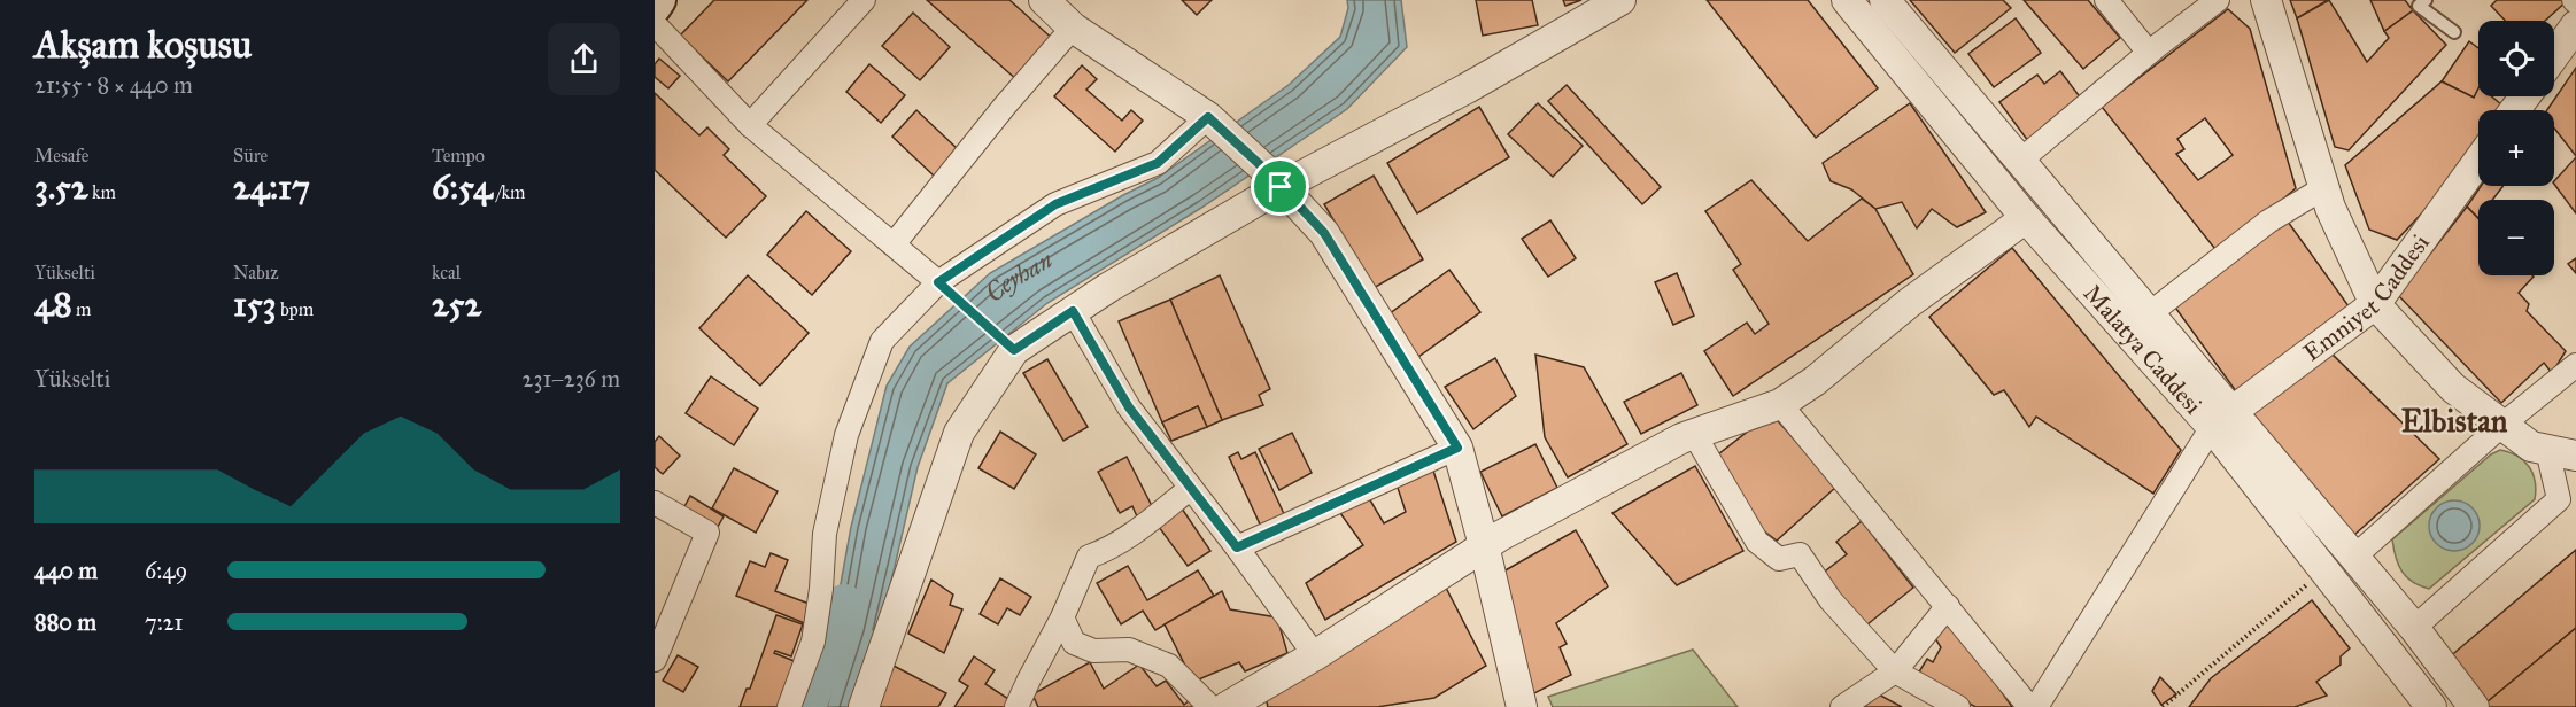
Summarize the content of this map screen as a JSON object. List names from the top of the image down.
{
  "streets": {
    "street": ["Emniyet Caddesi", "Malatya Caddesi"]
  },
  "crossings": [
    ["Emniyet Caddesi", "Malatya Caddesi"]
  ],
  "districts": ["Elbistan"],
  "water": ["Ceyhan"],
  "page": {
    "heading": ["Akşam koşusu", "21:55 · 8 × 440 m"],
    "map_buttons": ["+", "−"],
    "stats": [
      ["Mesafe", "3.52 km"],
      ["Süre", "24:17"],
      ["Tempo", "6:54 /km"],
      ["Yükselti", "48 m"],
      ["Nabız", "153 bpm"],
      ["kcal", "252"]
    ],
    "chart": ["Yükselti", "231–236 m"],
    "list": [
      {
        "name": "440 m",
        "note": "6:49"
      },
      {
        "name": "880 m",
        "note": "7:21"
      }
    ]
  }
}
